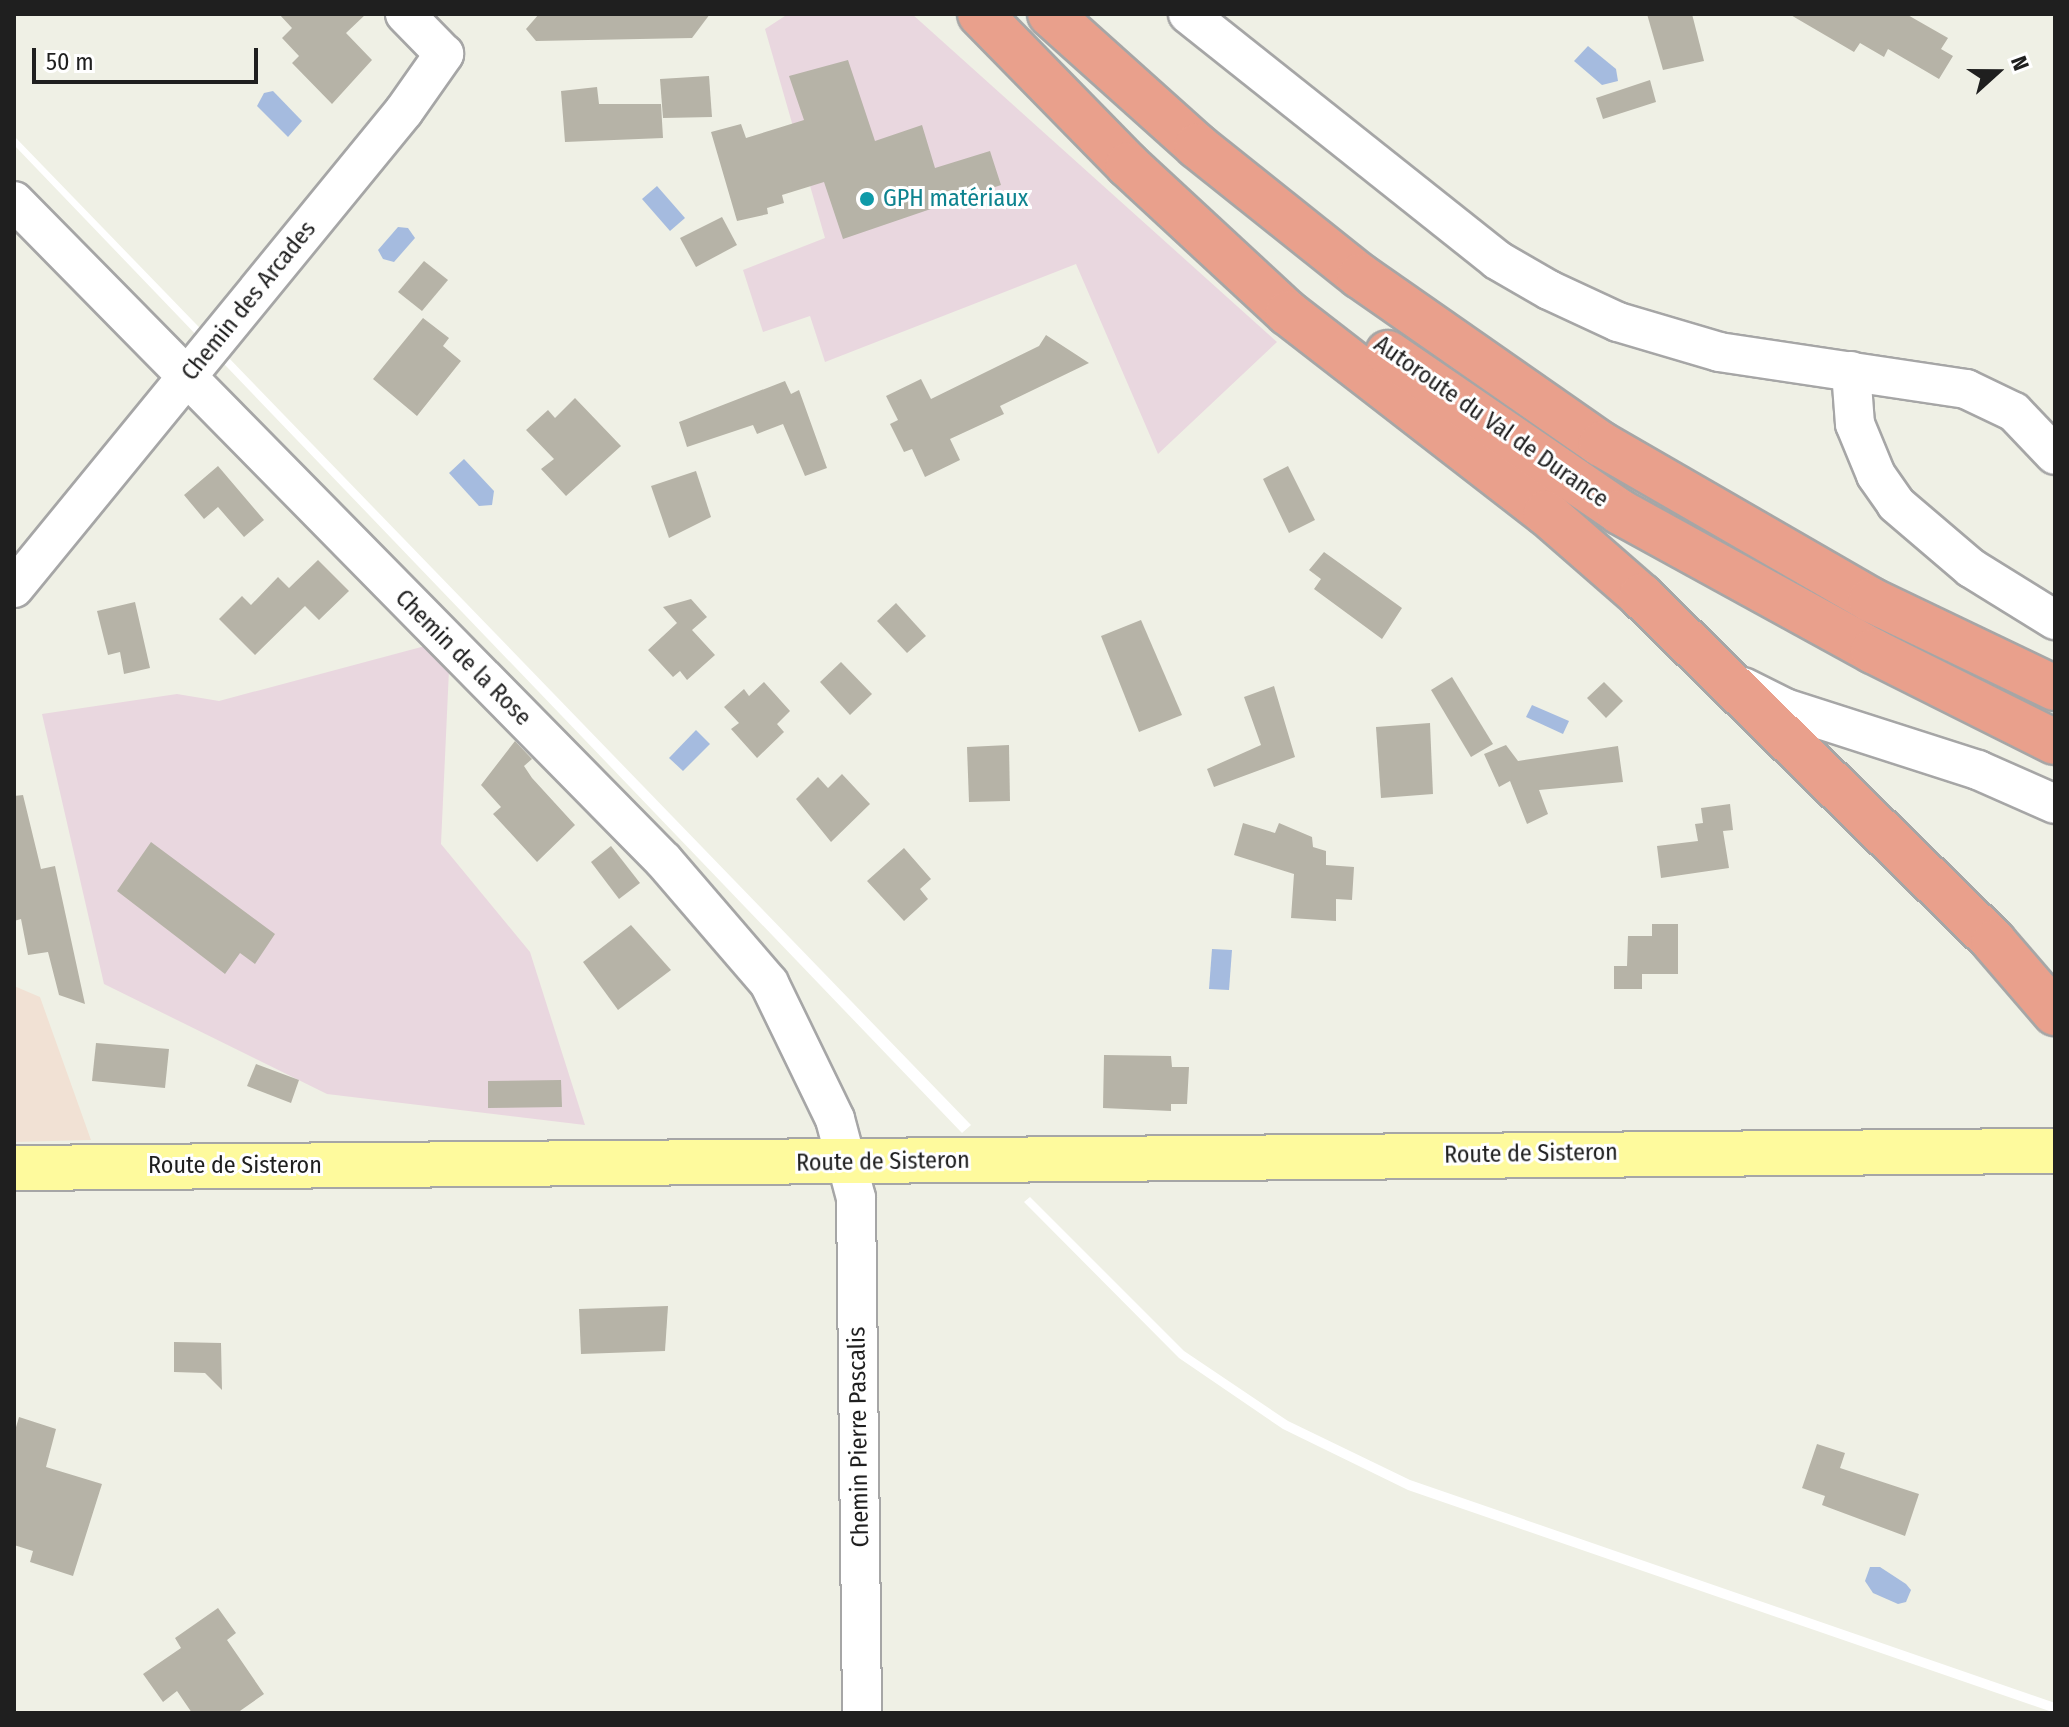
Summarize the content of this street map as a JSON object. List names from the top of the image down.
{
  "streets": {
    "highway": ["Autoroute du Val de Durance"],
    "main road": ["Route de Sisteron"],
    "street": ["Chemin des Arcades", "Chemin de la Rose", "Chemin Pierre Pascalis"]
  },
  "crossings": [
    ["Chemin des Arcades", "Chemin de la Rose"],
    ["Chemin de la Rose", "Route de Sisteron"],
    ["Chemin de la Rose", "Chemin Pierre Pascalis"],
    ["Route de Sisteron", "Chemin Pierre Pascalis"]
  ],
  "places": ["GPH matériaux"],
  "scale_bar": "50 m",
  "north": "right"
}
